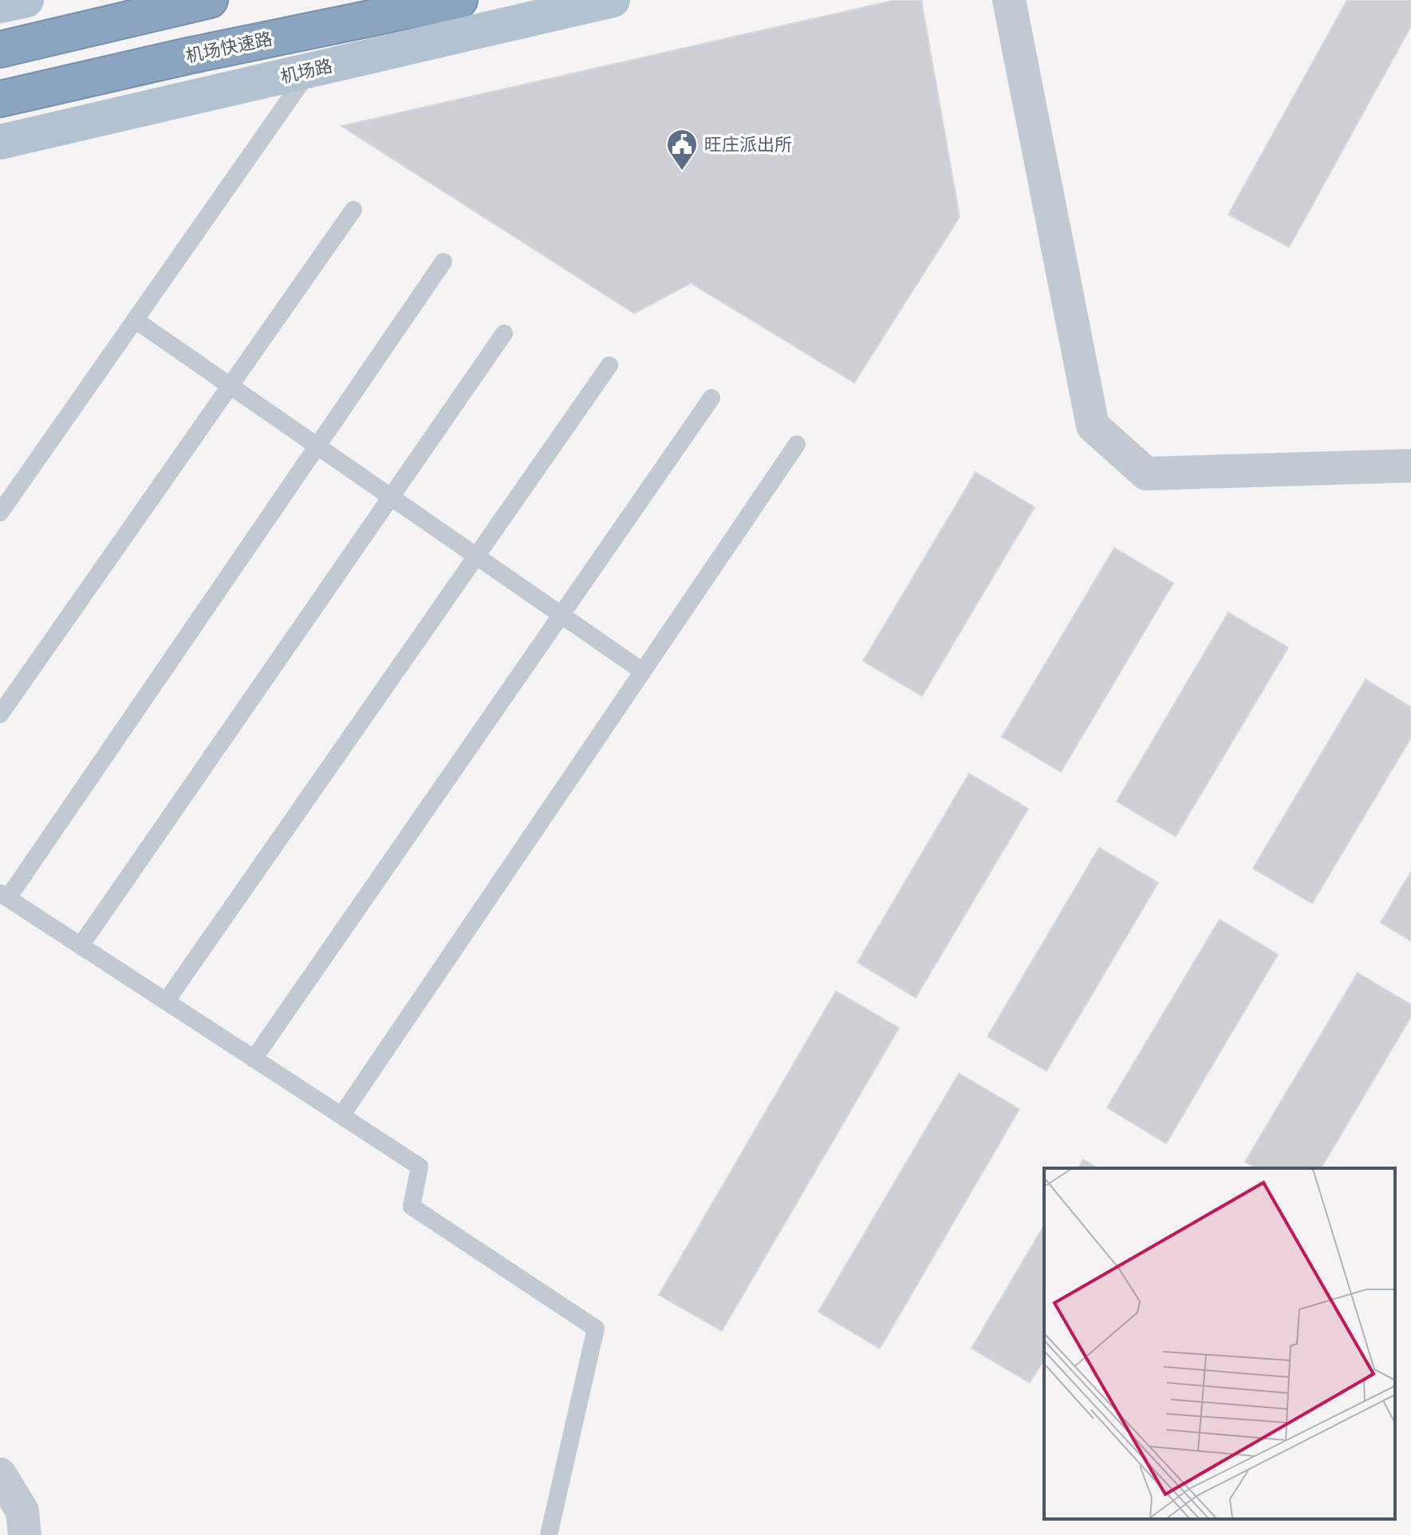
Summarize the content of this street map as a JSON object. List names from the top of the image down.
{
  "streets": {
    "highway": ["机场快速路"],
    "main road": ["机场路"]
  },
  "places": {
    "public building": ["旺庄派出所"]
  }
}
